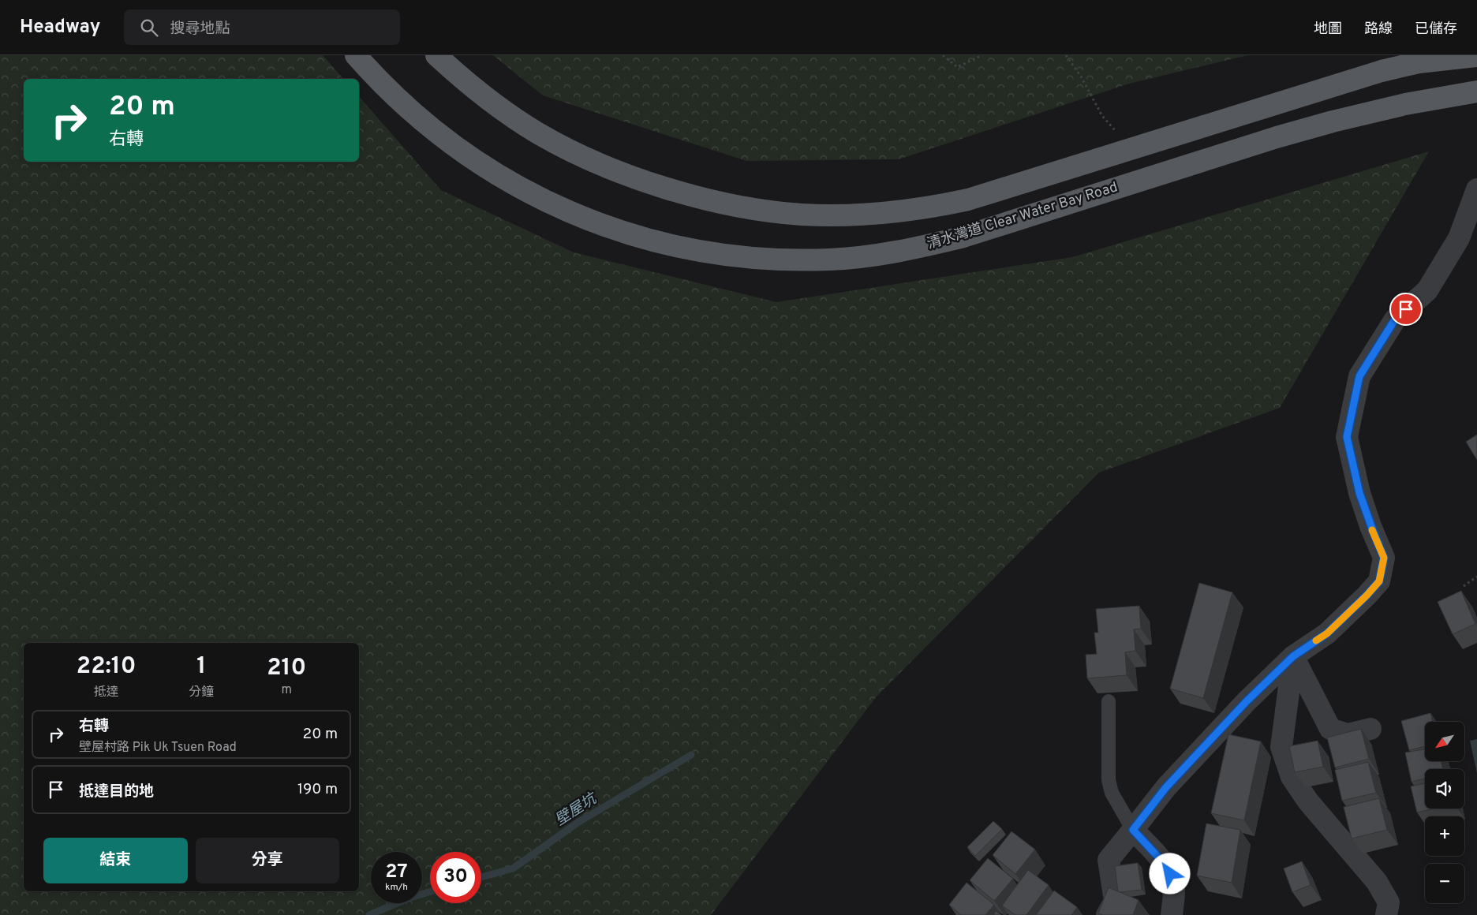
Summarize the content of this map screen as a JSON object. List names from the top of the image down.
{
  "streets": {
    "main road": ["清水灣道 Clear Water Bay Road"]
  },
  "water": ["壁屋坑"],
  "north": "bottom left",
  "page": {
    "header": "Headway",
    "search": "搜尋地點",
    "nav": ["地圖", "路線", "已儲存"],
    "turn": ["20 m", "右轉"],
    "eta": [
      "22:10",
      "抵達",
      "1",
      "分鐘",
      "210",
      "m"
    ],
    "list": [
      {
        "name": "右轉",
        "note": "壁屋村路 Pik Uk Tsuen Road",
        "value": "20 m"
      },
      {
        "name": "抵達目的地",
        "value": "190 m"
      }
    ],
    "map_buttons": ["+", "−"],
    "buttons": ["結束", "分享"],
    "speed": "27 km/h",
    "limit": "30"
  }
}
